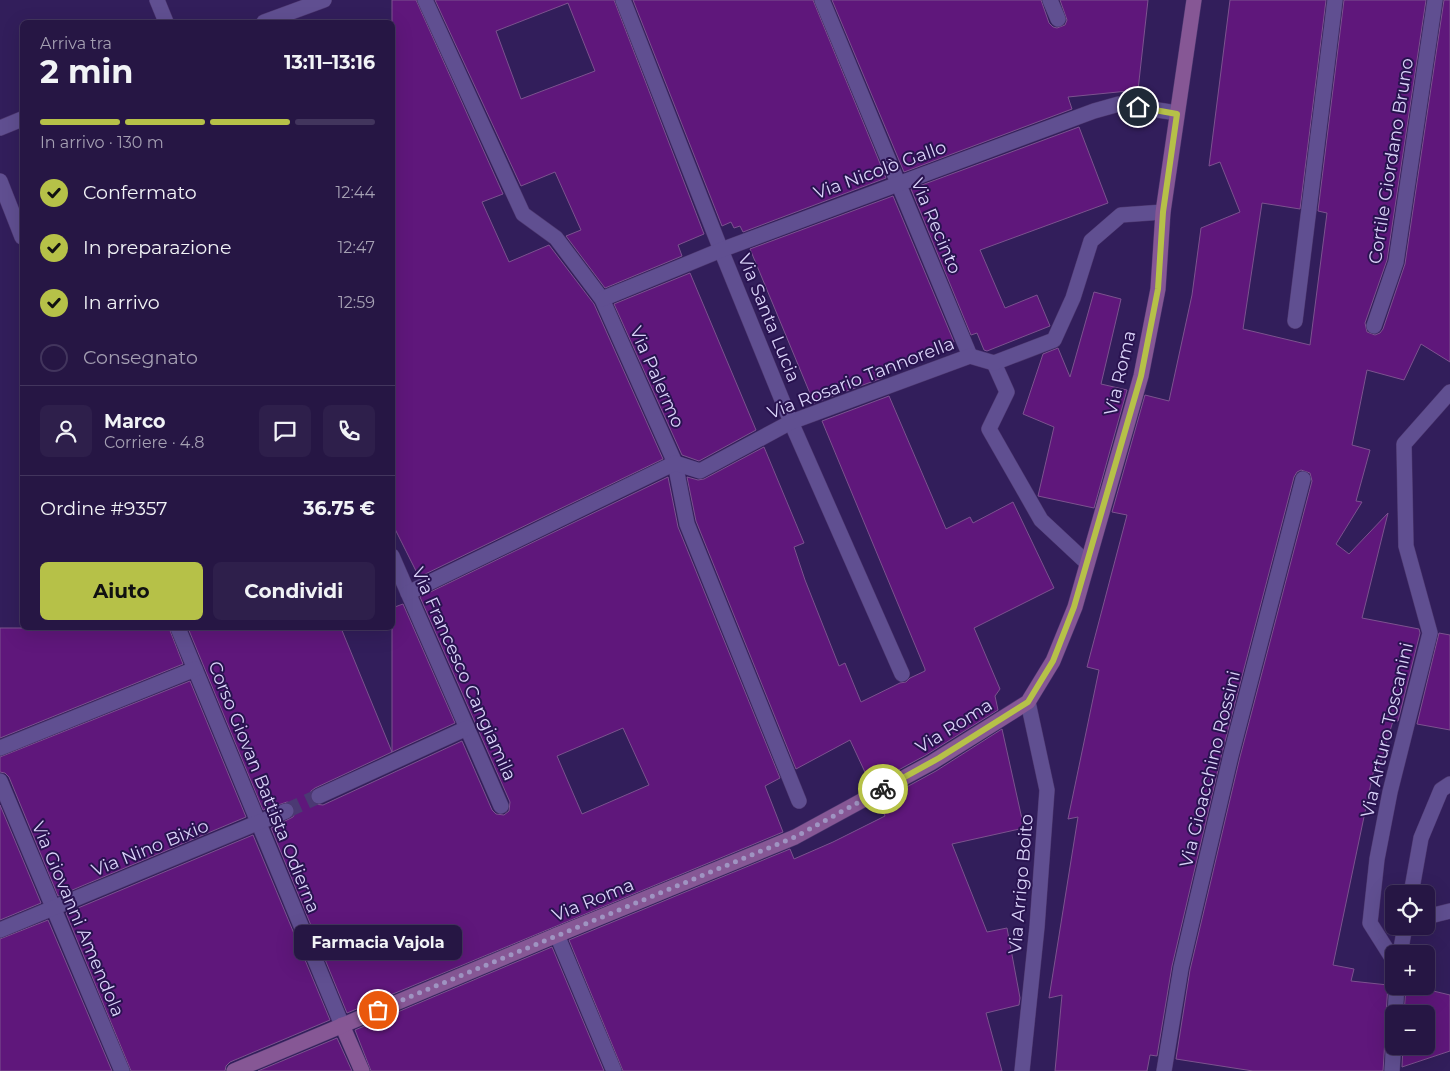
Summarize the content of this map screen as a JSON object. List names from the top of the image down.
{
  "streets": {
    "main road": ["Via Roma", "Corso Giovan Battista Odierna"],
    "street": [
      "Cortile Giordano Bruno",
      "Via Nicolò Gallo",
      "Via Recinto",
      "Via Santa Lucia",
      "Via Palermo",
      "Via Rosario Tannorella",
      "Via Francesco Cangiamila",
      "Via Arturo Toscanini",
      "Via Gioacchino Rossini",
      "Via Nino Bixio",
      "Via Arrigo Boito",
      "Via Giovanni Amendola"
    ]
  },
  "crossings": [
    ["Via Nicolò Gallo", "Via Recinto"],
    ["Via Nicolò Gallo", "Via Santa Lucia"],
    ["Via Nicolò Gallo", "Via Roma"],
    ["Via Nicolò Gallo", "Via Palermo"],
    ["Via Recinto", "Via Rosario Tannorella"],
    ["Via Santa Lucia", "Via Rosario Tannorella"],
    ["Via Roma", "Corso Giovan Battista Odierna"],
    ["Via Roma", "Via Arrigo Boito"],
    ["Via Palermo", "Via Rosario Tannorella"],
    ["Corso Giovan Battista Odierna", "Via Nino Bixio"],
    ["Via Nino Bixio", "Via Giovanni Amendola"]
  ],
  "places": ["Farmacia Vajola"],
  "page": {
    "heading": ["2 min", "Arriva tra", "13:11–13:16"],
    "panel": [
      "Marco",
      "Corriere · 4.8",
      "Ordine #9357",
      "36.75 €"
    ],
    "bar": "In arrivo · 130 m",
    "list": [
      ["Confermato", "12:44"],
      ["In preparazione", "12:47"],
      ["In arrivo", "12:59"],
      "Consegnato"
    ],
    "buttons": ["Aiuto", "Condividi"],
    "map_buttons": ["+", "−"],
    "bubble": "Farmacia Vajola"
  }
}
